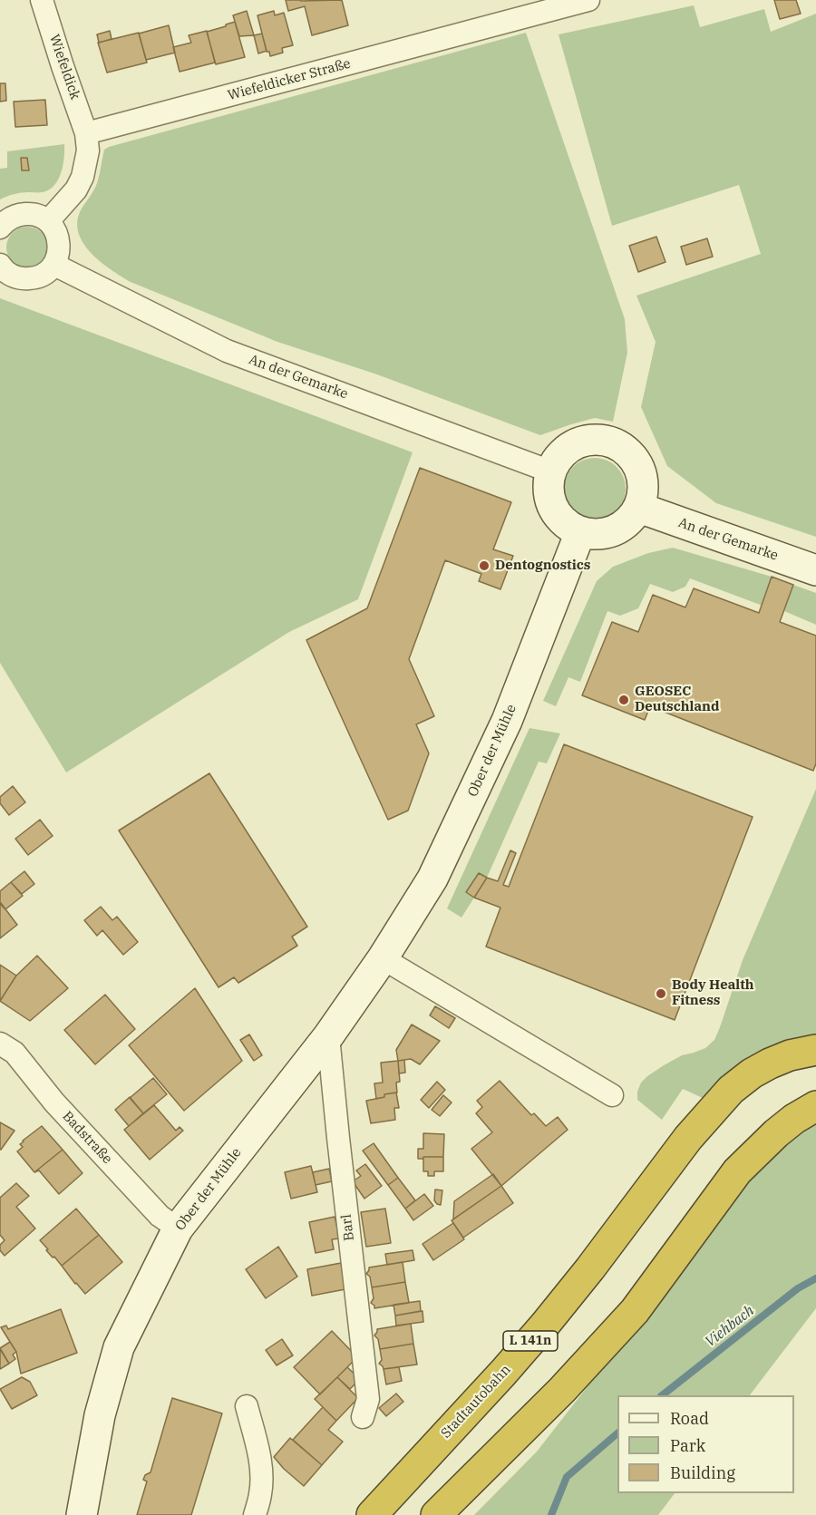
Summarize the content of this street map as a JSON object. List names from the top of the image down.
{
  "streets": {
    "highway": ["L 141n", "Stadtautobahn"],
    "street": [
      "Wiefeldick",
      "Wiefeldicker Straße",
      "An der Gemarke",
      "Ober der Mühle",
      "Badstraße",
      "Barl"
    ]
  },
  "crossings": [
    ["Wiefeldick", "Wiefeldicker Straße"],
    ["An der Gemarke", "Ober der Mühle"],
    ["Ober der Mühle", "Badstraße"],
    ["Ober der Mühle", "Barl"]
  ],
  "water": ["Viehbach"],
  "places": ["Dentognostics", "GEOSEC Deutschland", "Body Health Fitness"],
  "legend": ["Road", "Park", "Building"]
}
